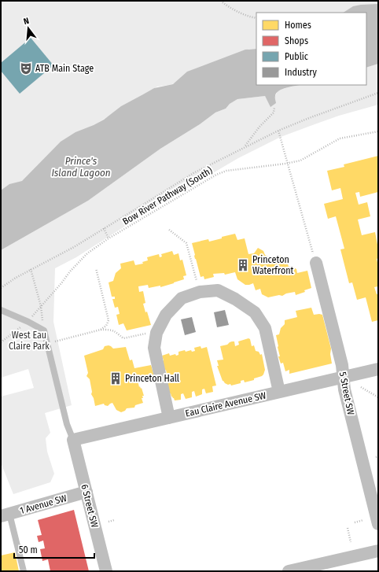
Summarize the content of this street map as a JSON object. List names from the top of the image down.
{
  "streets": {
    "street": [
      "5 Street SW",
      "Eau Claire Avenue SW",
      "1 Avenue SW",
      "6 Street SW"
    ],
    "path": ["Bow River Pathway (South)"]
  },
  "crossings": [
    ["5 Street SW", "Eau Claire Avenue SW"],
    ["Eau Claire Avenue SW", "6 Street SW"],
    ["1 Avenue SW", "6 Street SW"]
  ],
  "water": ["Prince's Island Lagoon"],
  "parks": ["West Eau Claire Park"],
  "places": {
    "theatre": ["ATB Main Stage"],
    "building": ["Princeton Waterfront", "Princeton Hall"]
  },
  "legend": [
    "Homes",
    "Shops",
    "Public",
    "Industry"
  ],
  "scale_bar": "50 m",
  "north": "top"
}
